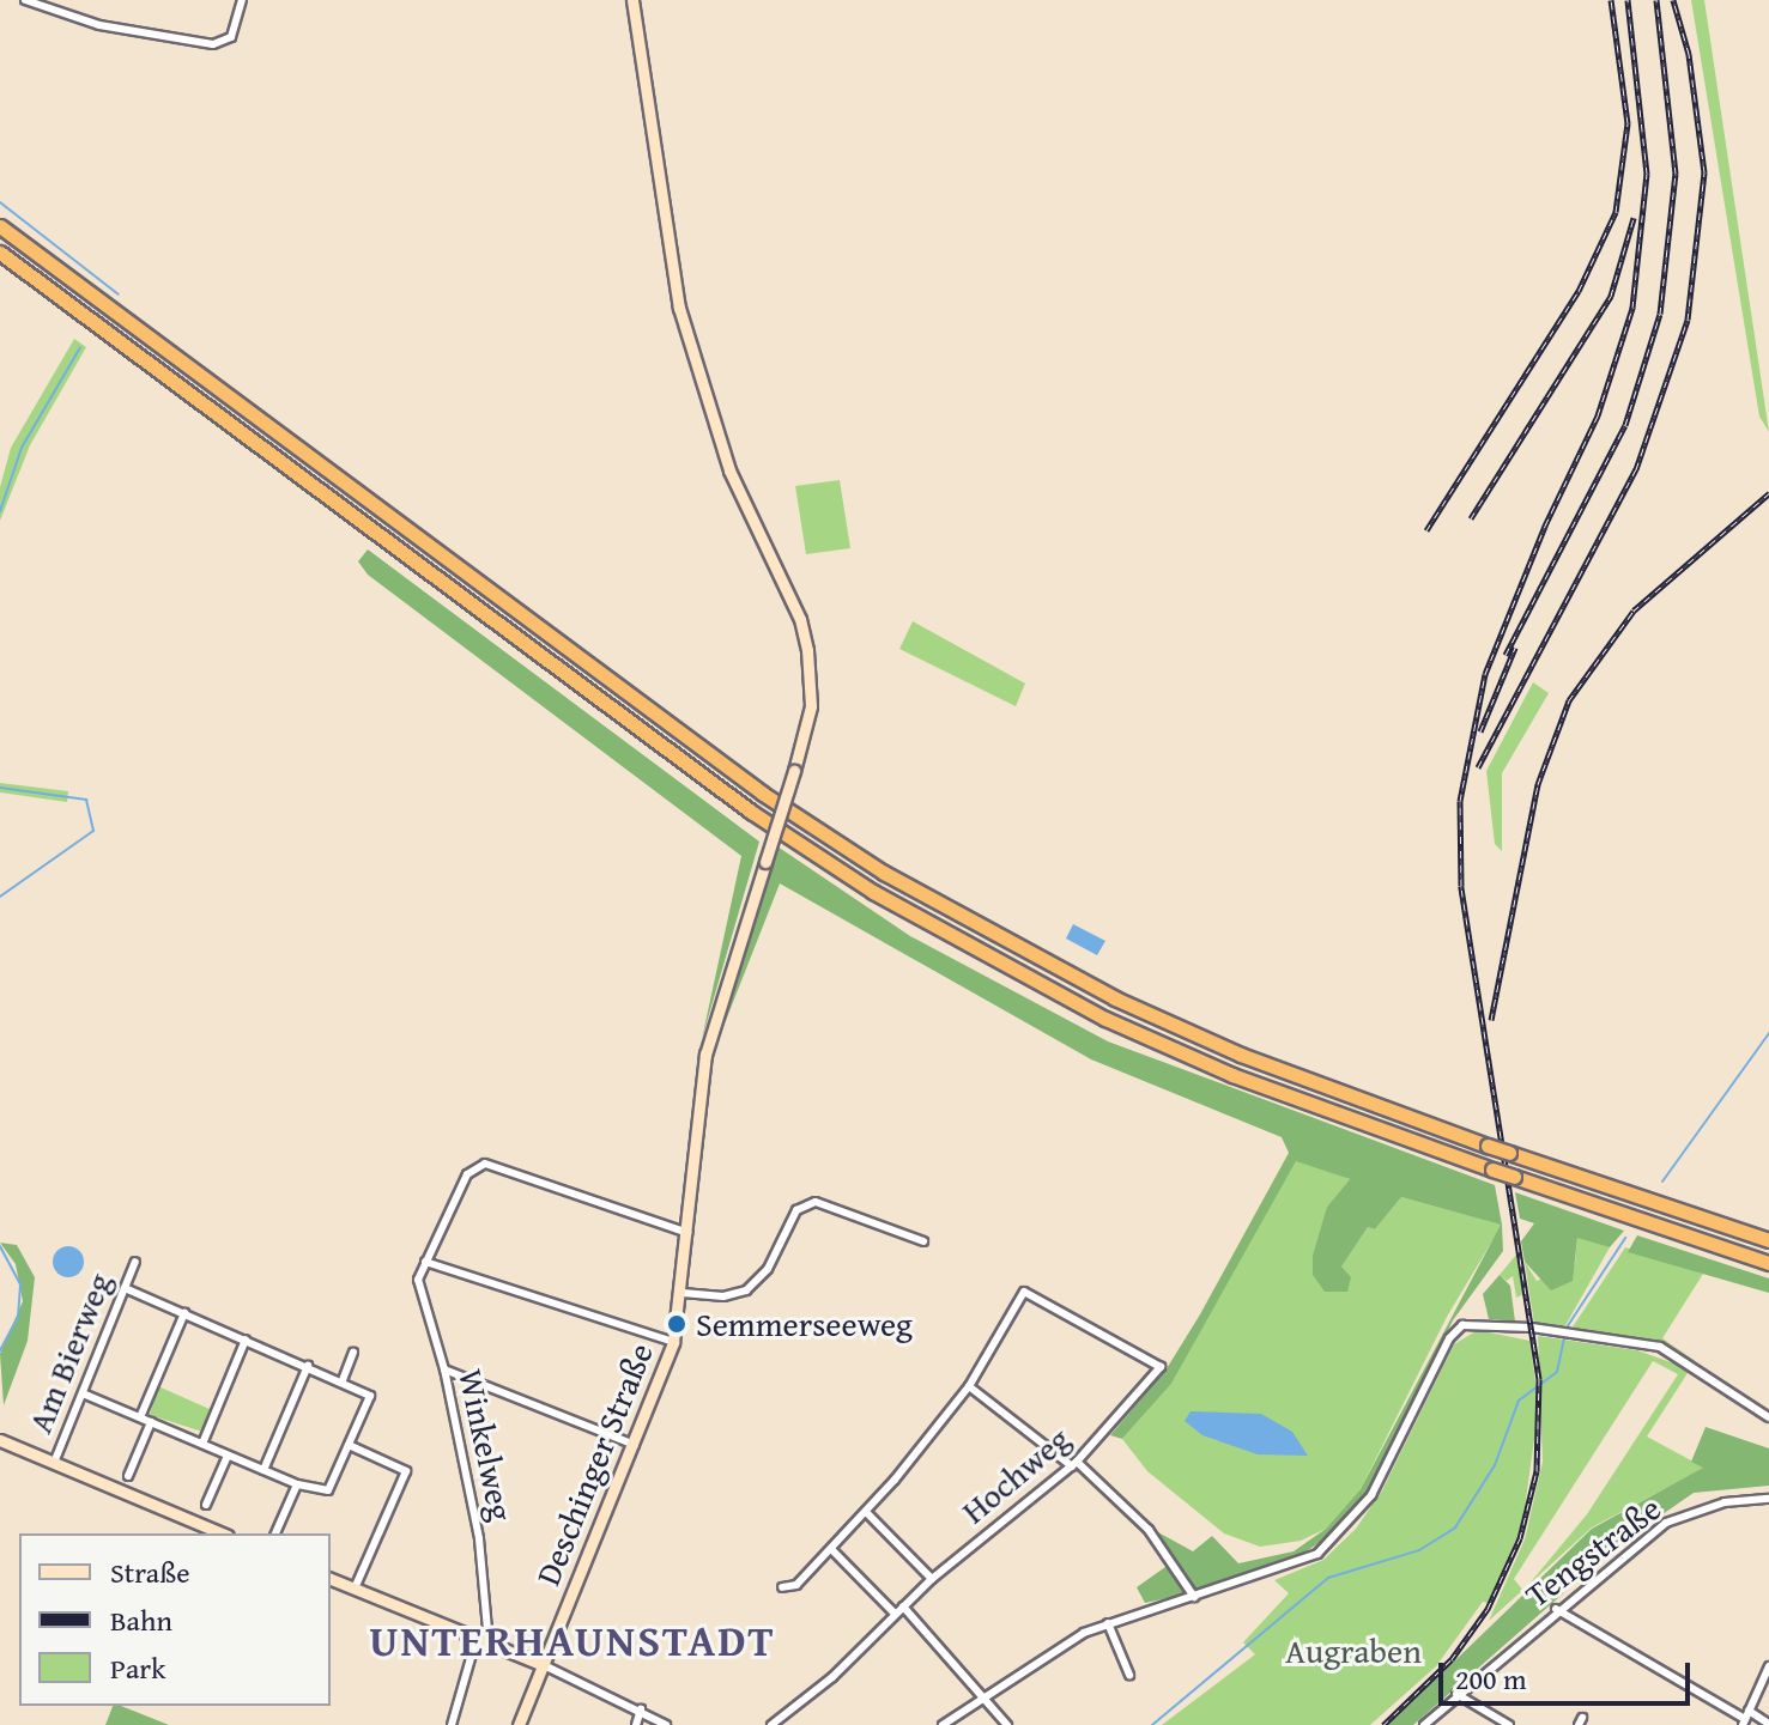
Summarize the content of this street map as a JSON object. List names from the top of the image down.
{
  "streets": {
    "street": [
      "Am Bierweg",
      "Winkelweg",
      "Deschinger Straße",
      "Hochweg",
      "Tengstraße"
    ]
  },
  "districts": ["UNTERHAUNSTADT"],
  "parks": ["Augraben"],
  "places": ["Semmerseeweg"],
  "legend": ["Straße", "Bahn", "Park"],
  "scale_bar": "200 m"
}
